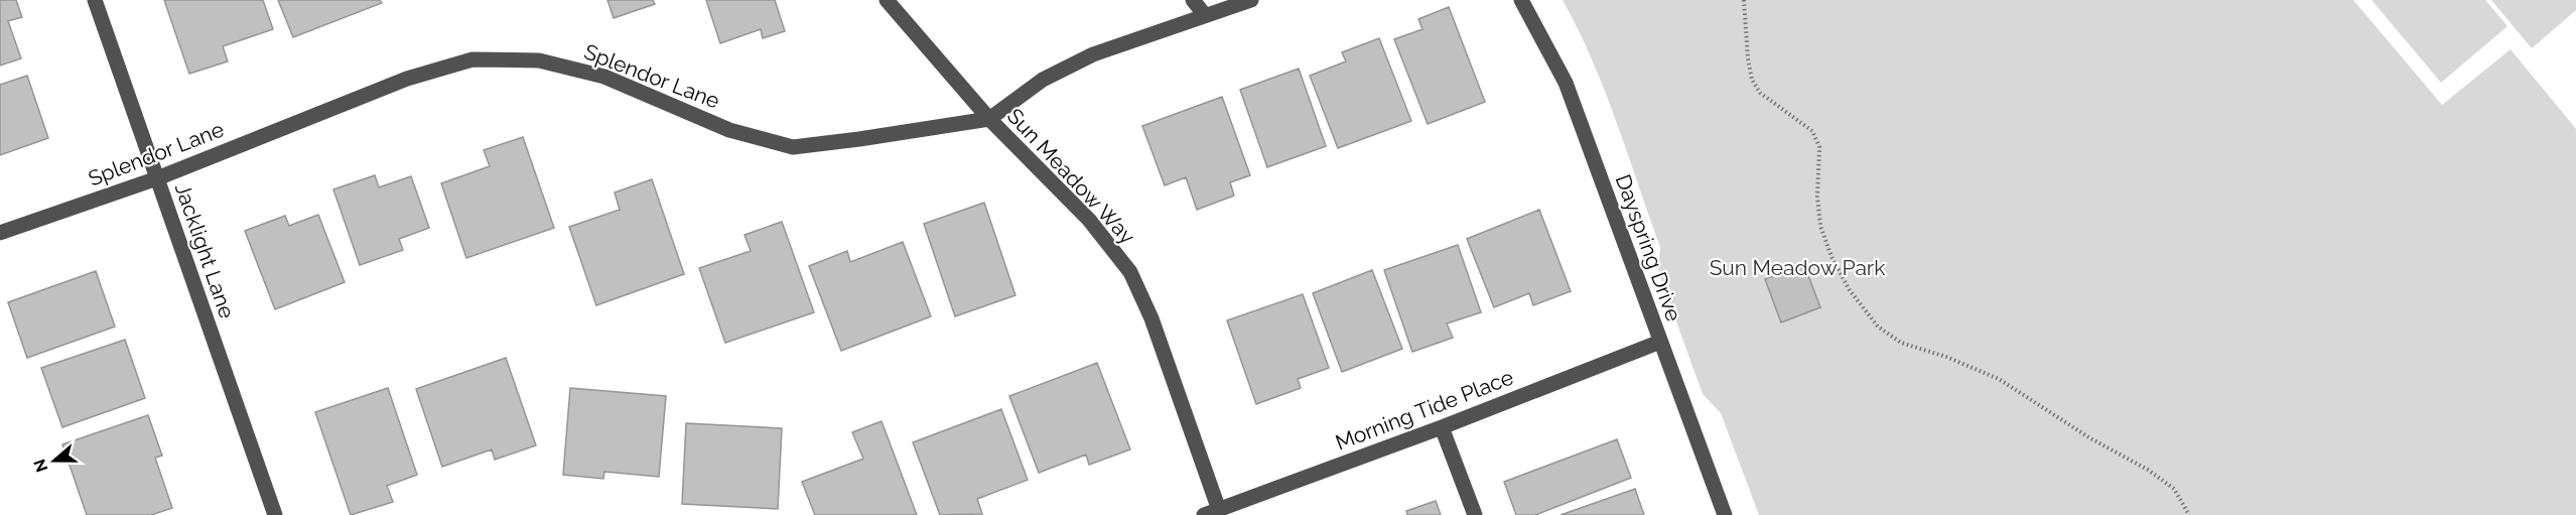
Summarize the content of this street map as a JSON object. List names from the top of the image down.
{
  "streets": {
    "street": [
      "Splendor Lane",
      "Sun Meadow Way",
      "Dayspring Drive",
      "Jacklight Lane",
      "Morning Tide Place"
    ]
  },
  "crossings": [
    ["Splendor Lane", "Sun Meadow Way"],
    ["Splendor Lane", "Jacklight Lane"],
    ["Sun Meadow Way", "Morning Tide Place"],
    ["Dayspring Drive", "Morning Tide Place"]
  ],
  "parks": ["Sun Meadow Park"],
  "north": "left"
}
